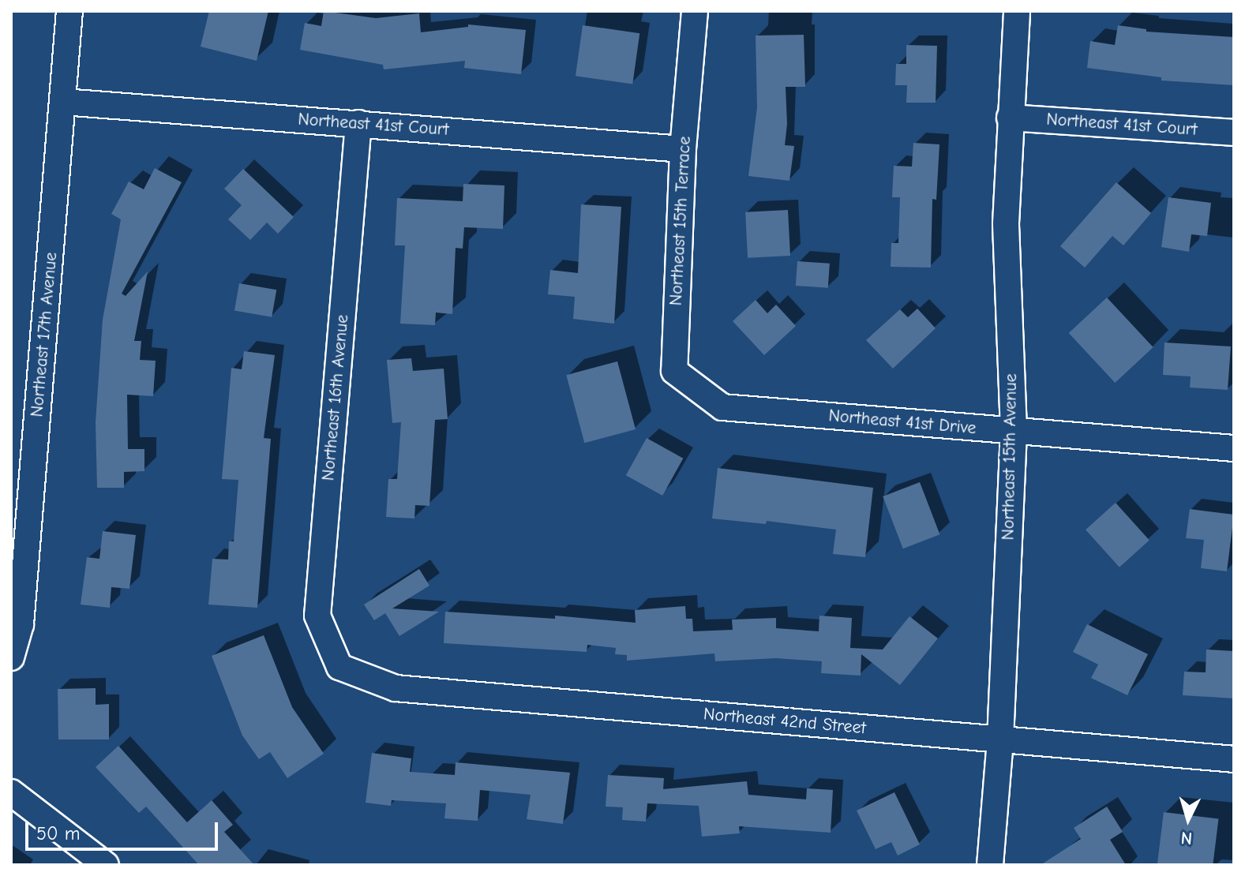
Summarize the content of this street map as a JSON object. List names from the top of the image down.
{
  "streets": {
    "street": [
      "Northeast 41st Court",
      "Northeast 15th Terrace",
      "Northeast 17th Avenue",
      "Northeast 16th Avenue",
      "Northeast 41st Drive",
      "Northeast 15th Avenue",
      "Northeast 42nd Street"
    ]
  },
  "crossings": [
    ["Northeast 41st Court", "Northeast 15th Terrace"],
    ["Northeast 41st Court", "Northeast 17th Avenue"],
    ["Northeast 41st Court", "Northeast 16th Avenue"],
    ["Northeast 41st Court", "Northeast 15th Avenue"],
    ["Northeast 15th Terrace", "Northeast 41st Drive"],
    ["Northeast 16th Avenue", "Northeast 42nd Street"],
    ["Northeast 41st Drive", "Northeast 15th Avenue"],
    ["Northeast 15th Avenue", "Northeast 42nd Street"]
  ],
  "scale_bar": "50 m",
  "north": "bottom"
}
